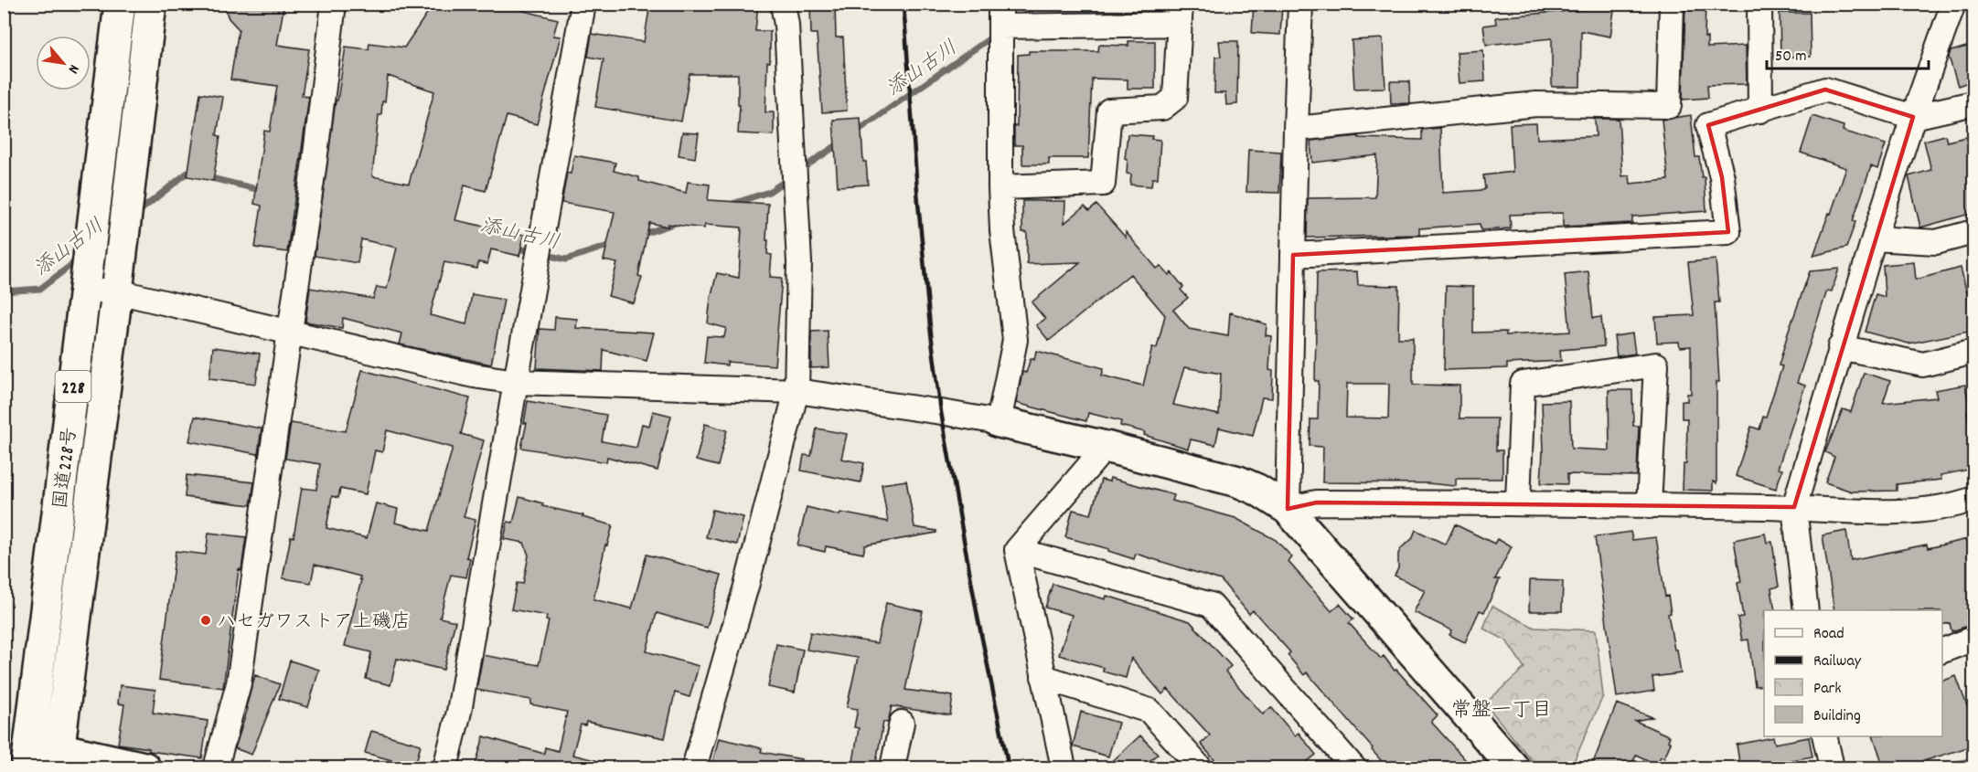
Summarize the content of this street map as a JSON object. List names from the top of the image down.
{
  "streets": {
    "main road": ["228", "国道228号"]
  },
  "districts": ["常盤一丁目"],
  "water": ["添山古川"],
  "places": ["ハセガワストア上磯店"],
  "legend": [
    "Road",
    "Railway",
    "Park",
    "Building"
  ],
  "scale_bar": "50 m",
  "north": "bottom right"
}
